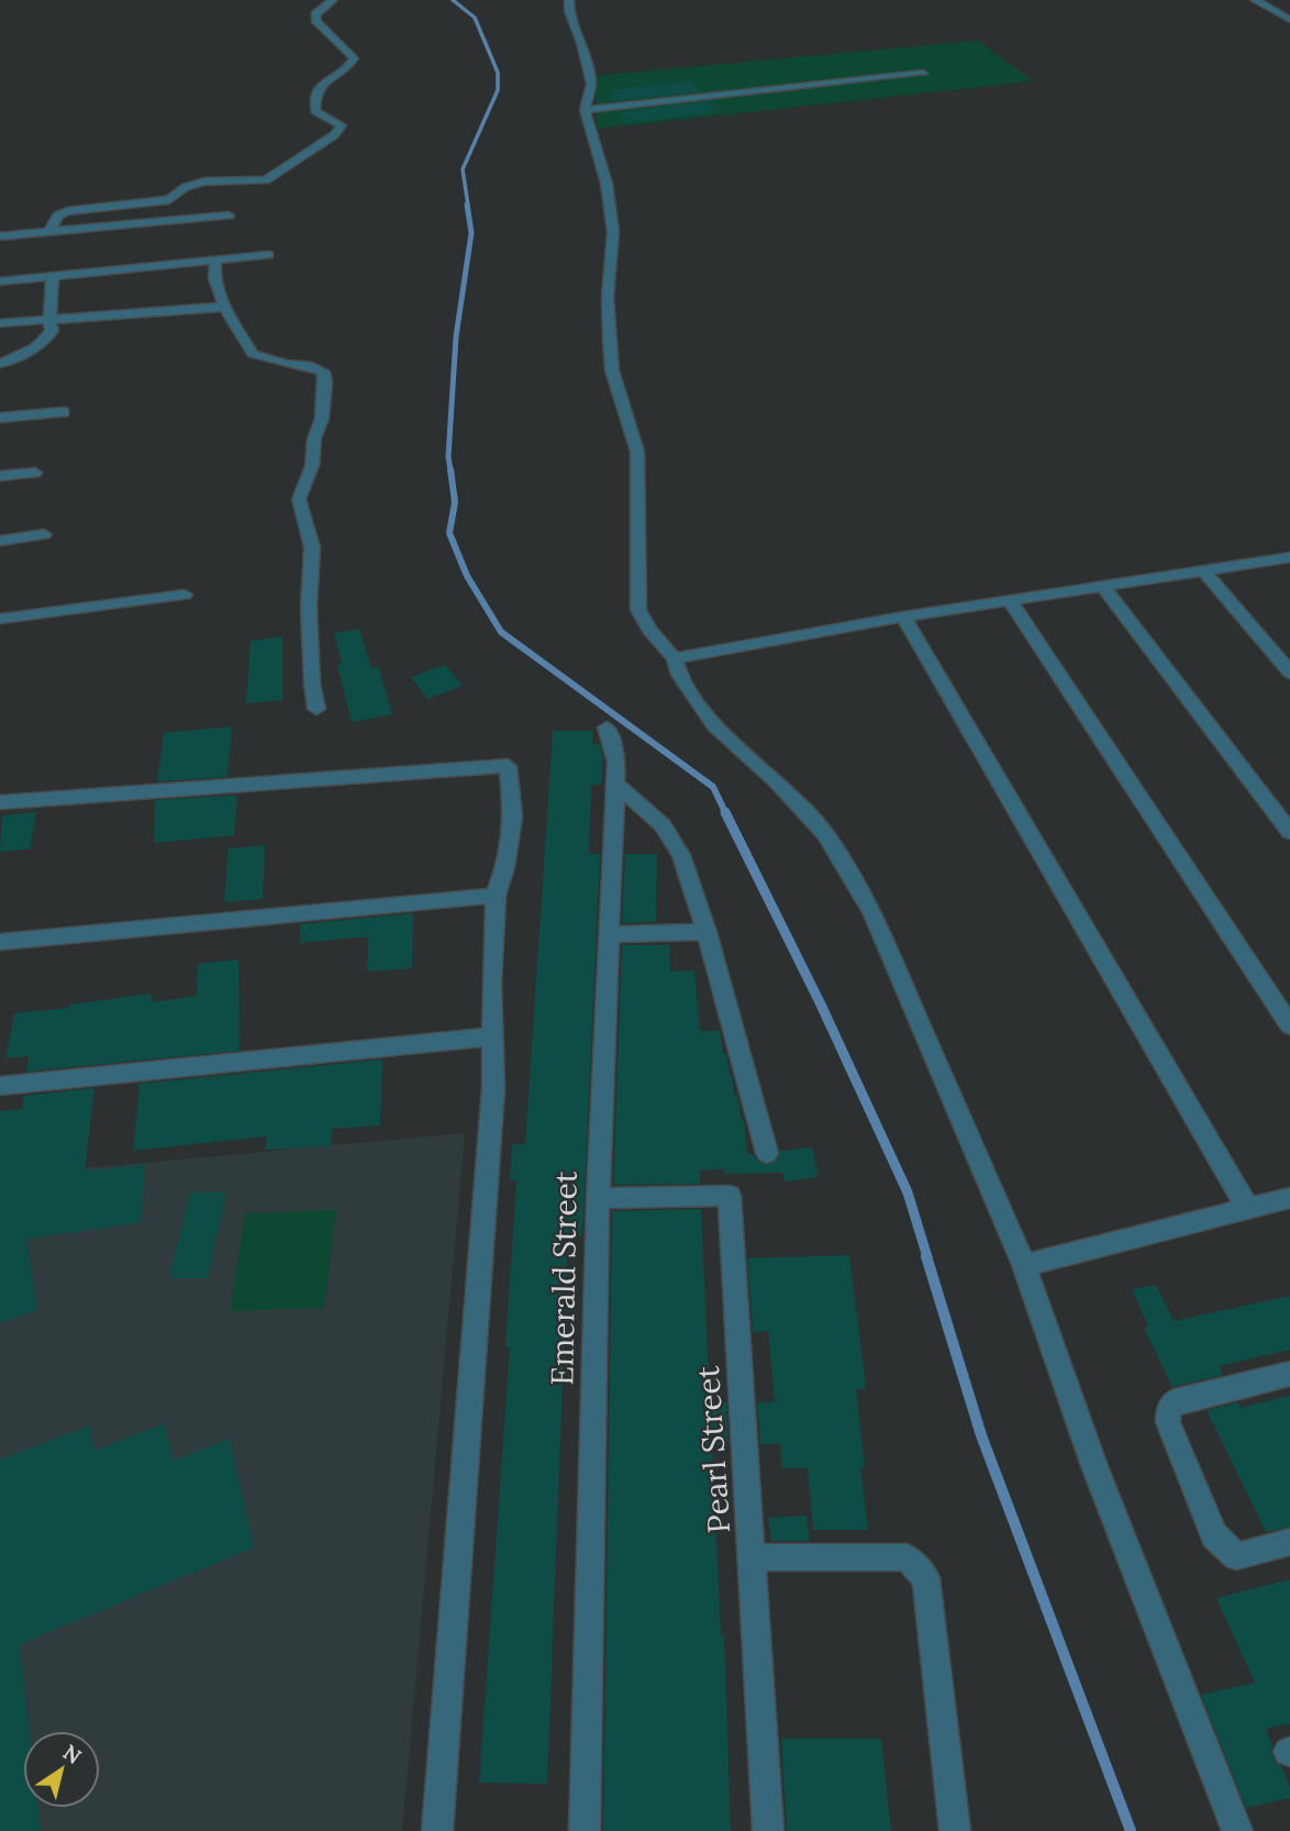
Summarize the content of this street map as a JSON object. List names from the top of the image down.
{
  "streets": {
    "street": ["Emerald Street", "Pearl Street"]
  },
  "crossings": [
    ["Emerald Street", "Pearl Street"]
  ],
  "north": "top right"
}
